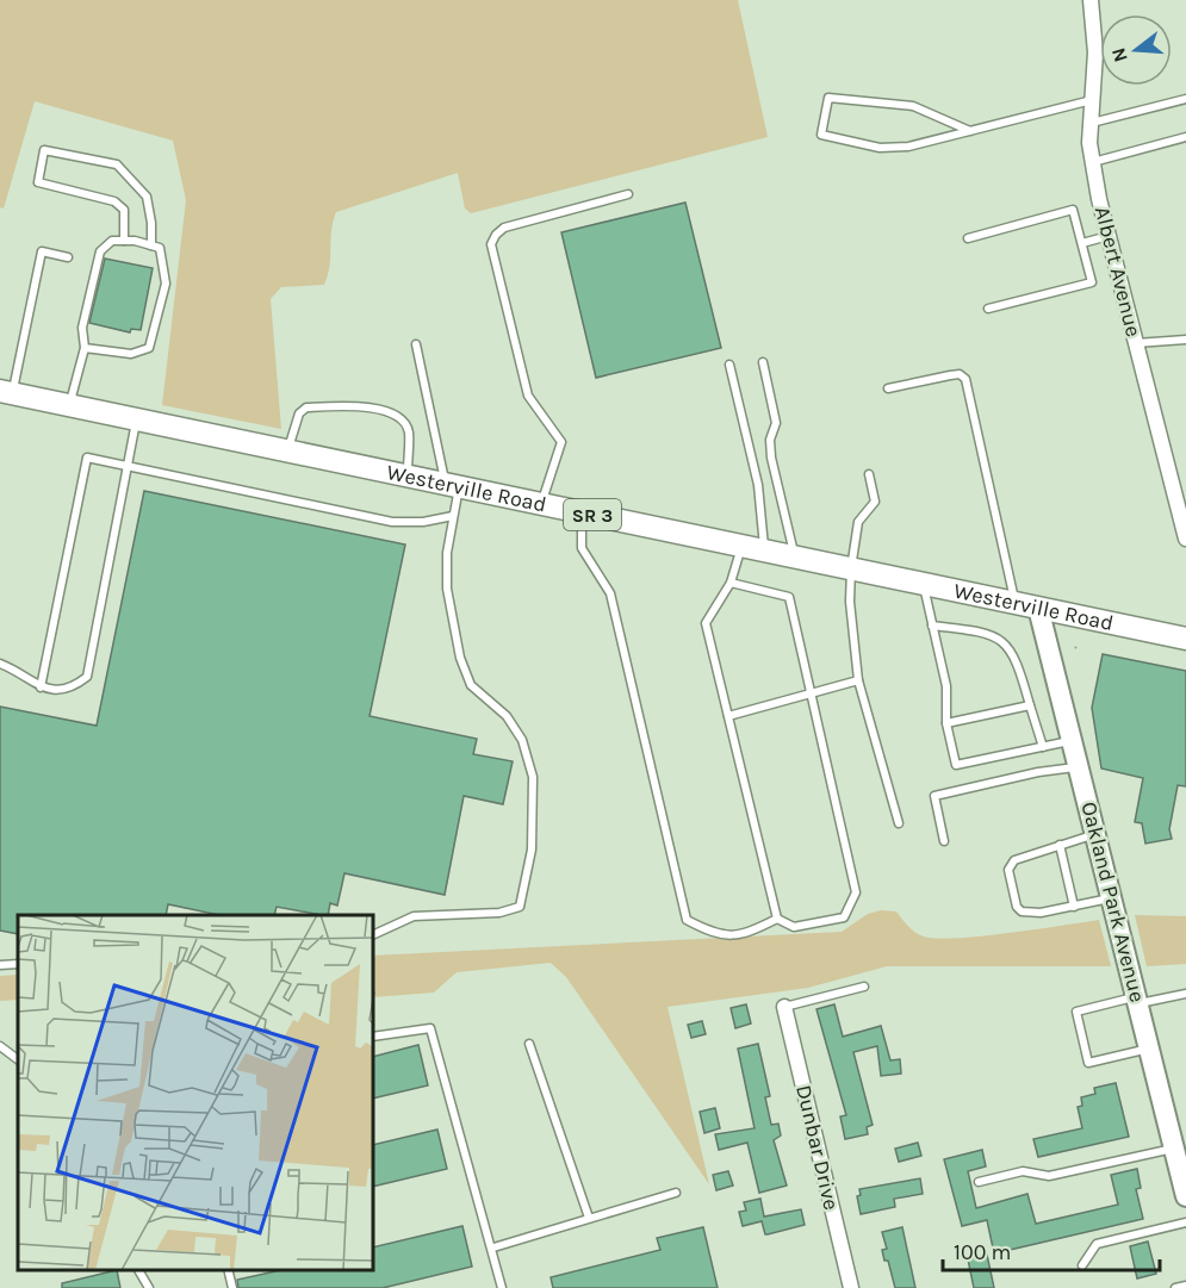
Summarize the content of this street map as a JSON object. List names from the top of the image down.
{
  "streets": {
    "main road": ["Westerville Road", "SR 3", "Oakland Park Avenue"],
    "street": ["Albert Avenue", "Dunbar Drive"]
  },
  "crossings": [
    ["Westerville Road", "Oakland Park Avenue"]
  ],
  "scale_bar": "100 m",
  "north": "left"
}
